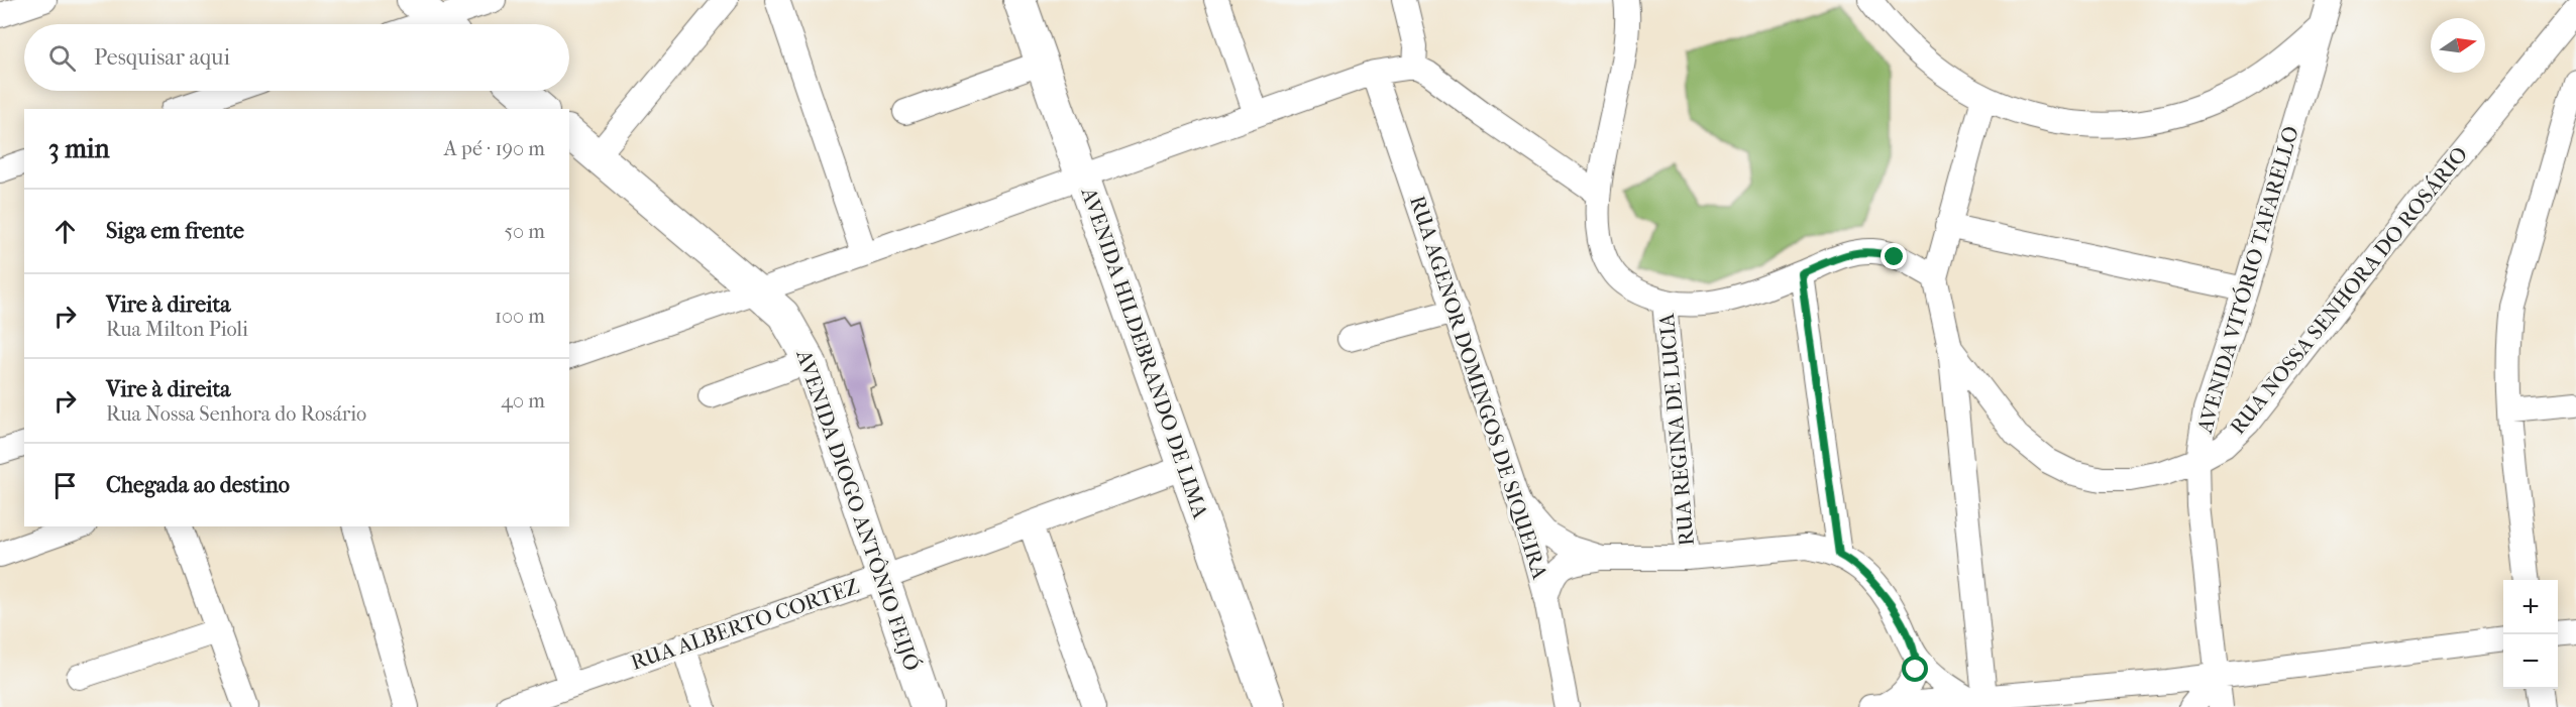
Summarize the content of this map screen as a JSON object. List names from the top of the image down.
{
  "streets": {
    "main road": ["AVENIDA HILDEBRANDO DE LIMA", "AVENIDA DIOGO ANTÔNIO FEIJÓ"],
    "street": [
      "AVENIDA VITÓRIO TAFARELLO",
      "RUA NOSSA SENHORA DO ROSÁRIO",
      "RUA AGENOR DOMINGOS DE SIQUEIRA",
      "RUA REGINA DE LUCIA",
      "RUA ALBERTO CORTEZ"
    ]
  },
  "crossings": [
    ["AVENIDA VITÓRIO TAFARELLO", "RUA NOSSA SENHORA DO ROSÁRIO"],
    ["AVENIDA HILDEBRANDO DE LIMA", "RUA ALBERTO CORTEZ"],
    ["AVENIDA DIOGO ANTÔNIO FEIJÓ", "RUA ALBERTO CORTEZ"]
  ],
  "north": "right",
  "page": {
    "search": "Pesquisar aqui",
    "heading": ["3 min", "A pé · 190 m"],
    "list": [
      ["Siga em frente", "50 m"],
      ["Vire à direita", "Rua Milton Pioli", "100 m"],
      ["Vire à direita", "Rua Nossa Senhora do Rosário", "40 m"],
      "Chegada ao destino"
    ],
    "map_buttons": ["+", "−"]
  }
}
